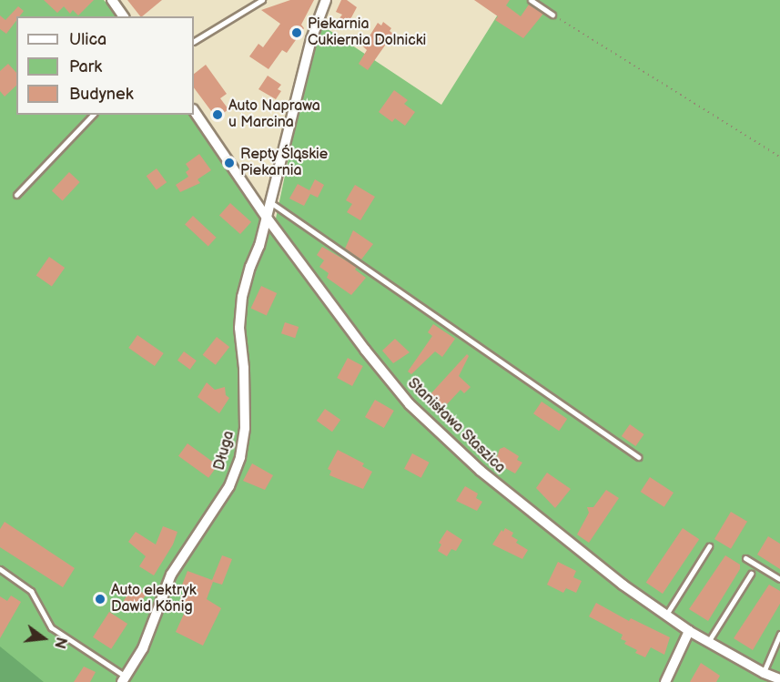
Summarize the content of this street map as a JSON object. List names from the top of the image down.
{
  "streets": {
    "street": ["Stanisława Staszica", "Długa"]
  },
  "crossings": [
    ["Stanisława Staszica", "Długa"]
  ],
  "places": [
    "Piekarnia Cukiernia Dolnicki",
    "Auto Naprawa u Marcina",
    "Repty Śląskie Piekarnia",
    "Auto elektryk Dawid König"
  ],
  "legend": ["Ulica", "Park", "Budynek"],
  "north": "right"
}
